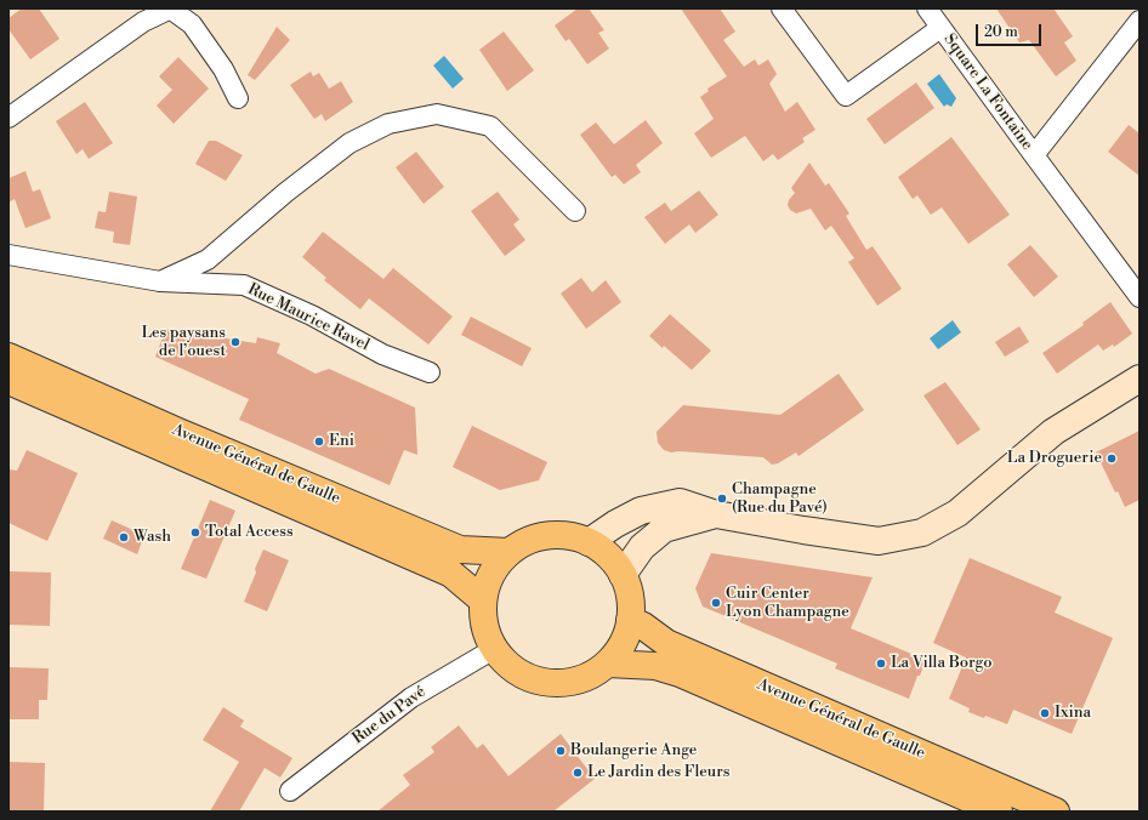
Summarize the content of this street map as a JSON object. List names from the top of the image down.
{
  "streets": {
    "main road": ["Avenue Général de Gaulle"],
    "street": ["Square La Fontaine", "Rue Maurice Ravel", "Rue du Pavé"]
  },
  "crossings": [
    ["Avenue Général de Gaulle", "Rue du Pavé"]
  ],
  "places": [
    "Les paysans de l’ouest",
    "Eni",
    "La Droguerie",
    "Champagne (Rue du Pavé)",
    "Total Access",
    "Wash",
    "Cuir Center Lyon Champagne",
    "La Villa Borgo",
    "Ixina",
    "Boulangerie Ange",
    "Le Jardin des Fleurs"
  ],
  "scale_bar": "20 m"
}
